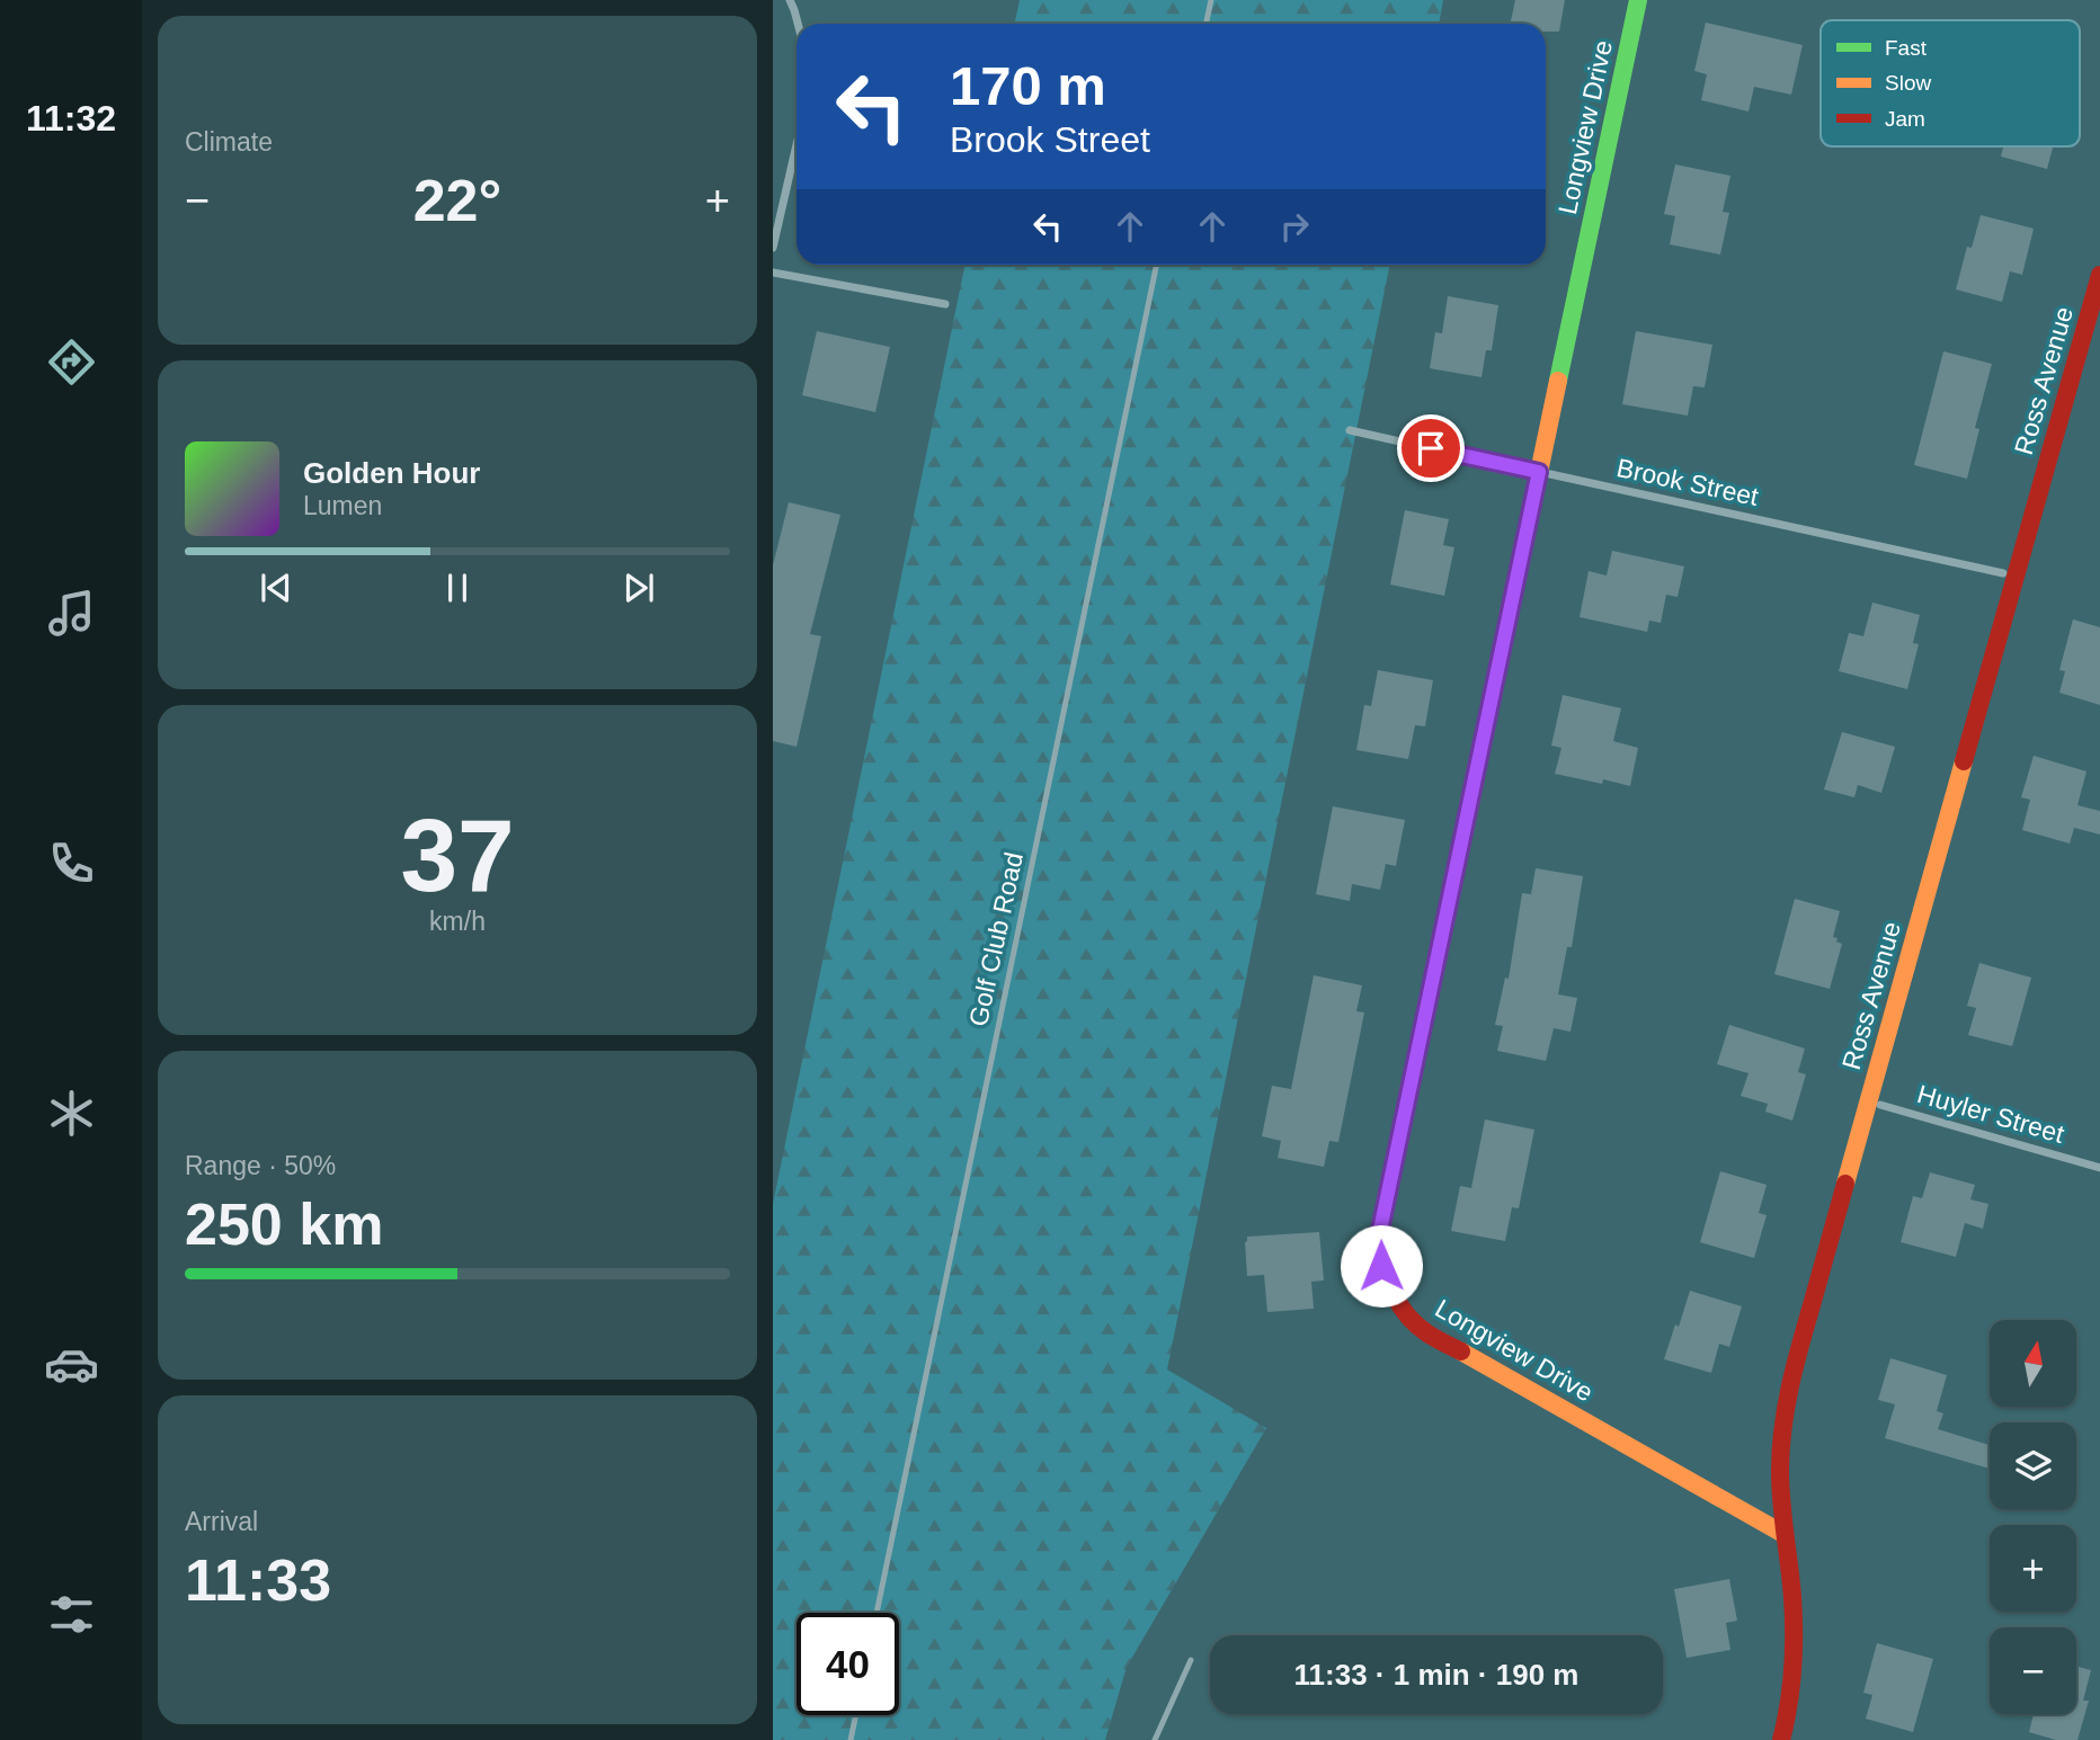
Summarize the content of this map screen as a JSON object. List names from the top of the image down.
{
  "streets": {
    "street": [
      "Longview Drive",
      "Ross Avenue",
      "Brook Street",
      "Huyler Street"
    ],
    "lane": ["Golf Club Road"]
  },
  "crossings": [
    ["Longview Drive", "Ross Avenue"],
    ["Longview Drive", "Brook Street"],
    ["Ross Avenue", "Brook Street"],
    ["Ross Avenue", "Huyler Street"]
  ],
  "legend": ["Fast", "Slow", "Jam"],
  "north": "top",
  "page": {
    "tabs": "11:32",
    "tile": [
      "Climate",
      ["37", "km/h"],
      ["Range · 50%", "250 km"],
      ["Arrival", "11:33"]
    ],
    "turn": ["170 m", "Brook Street"],
    "heat": ["−", "22°", "+"],
    "song": ["Golden Hour", "Lumen"],
    "map_buttons": ["+", "−"],
    "limit": "40",
    "trip": "11:33 · 1 min · 190 m"
  }
}
